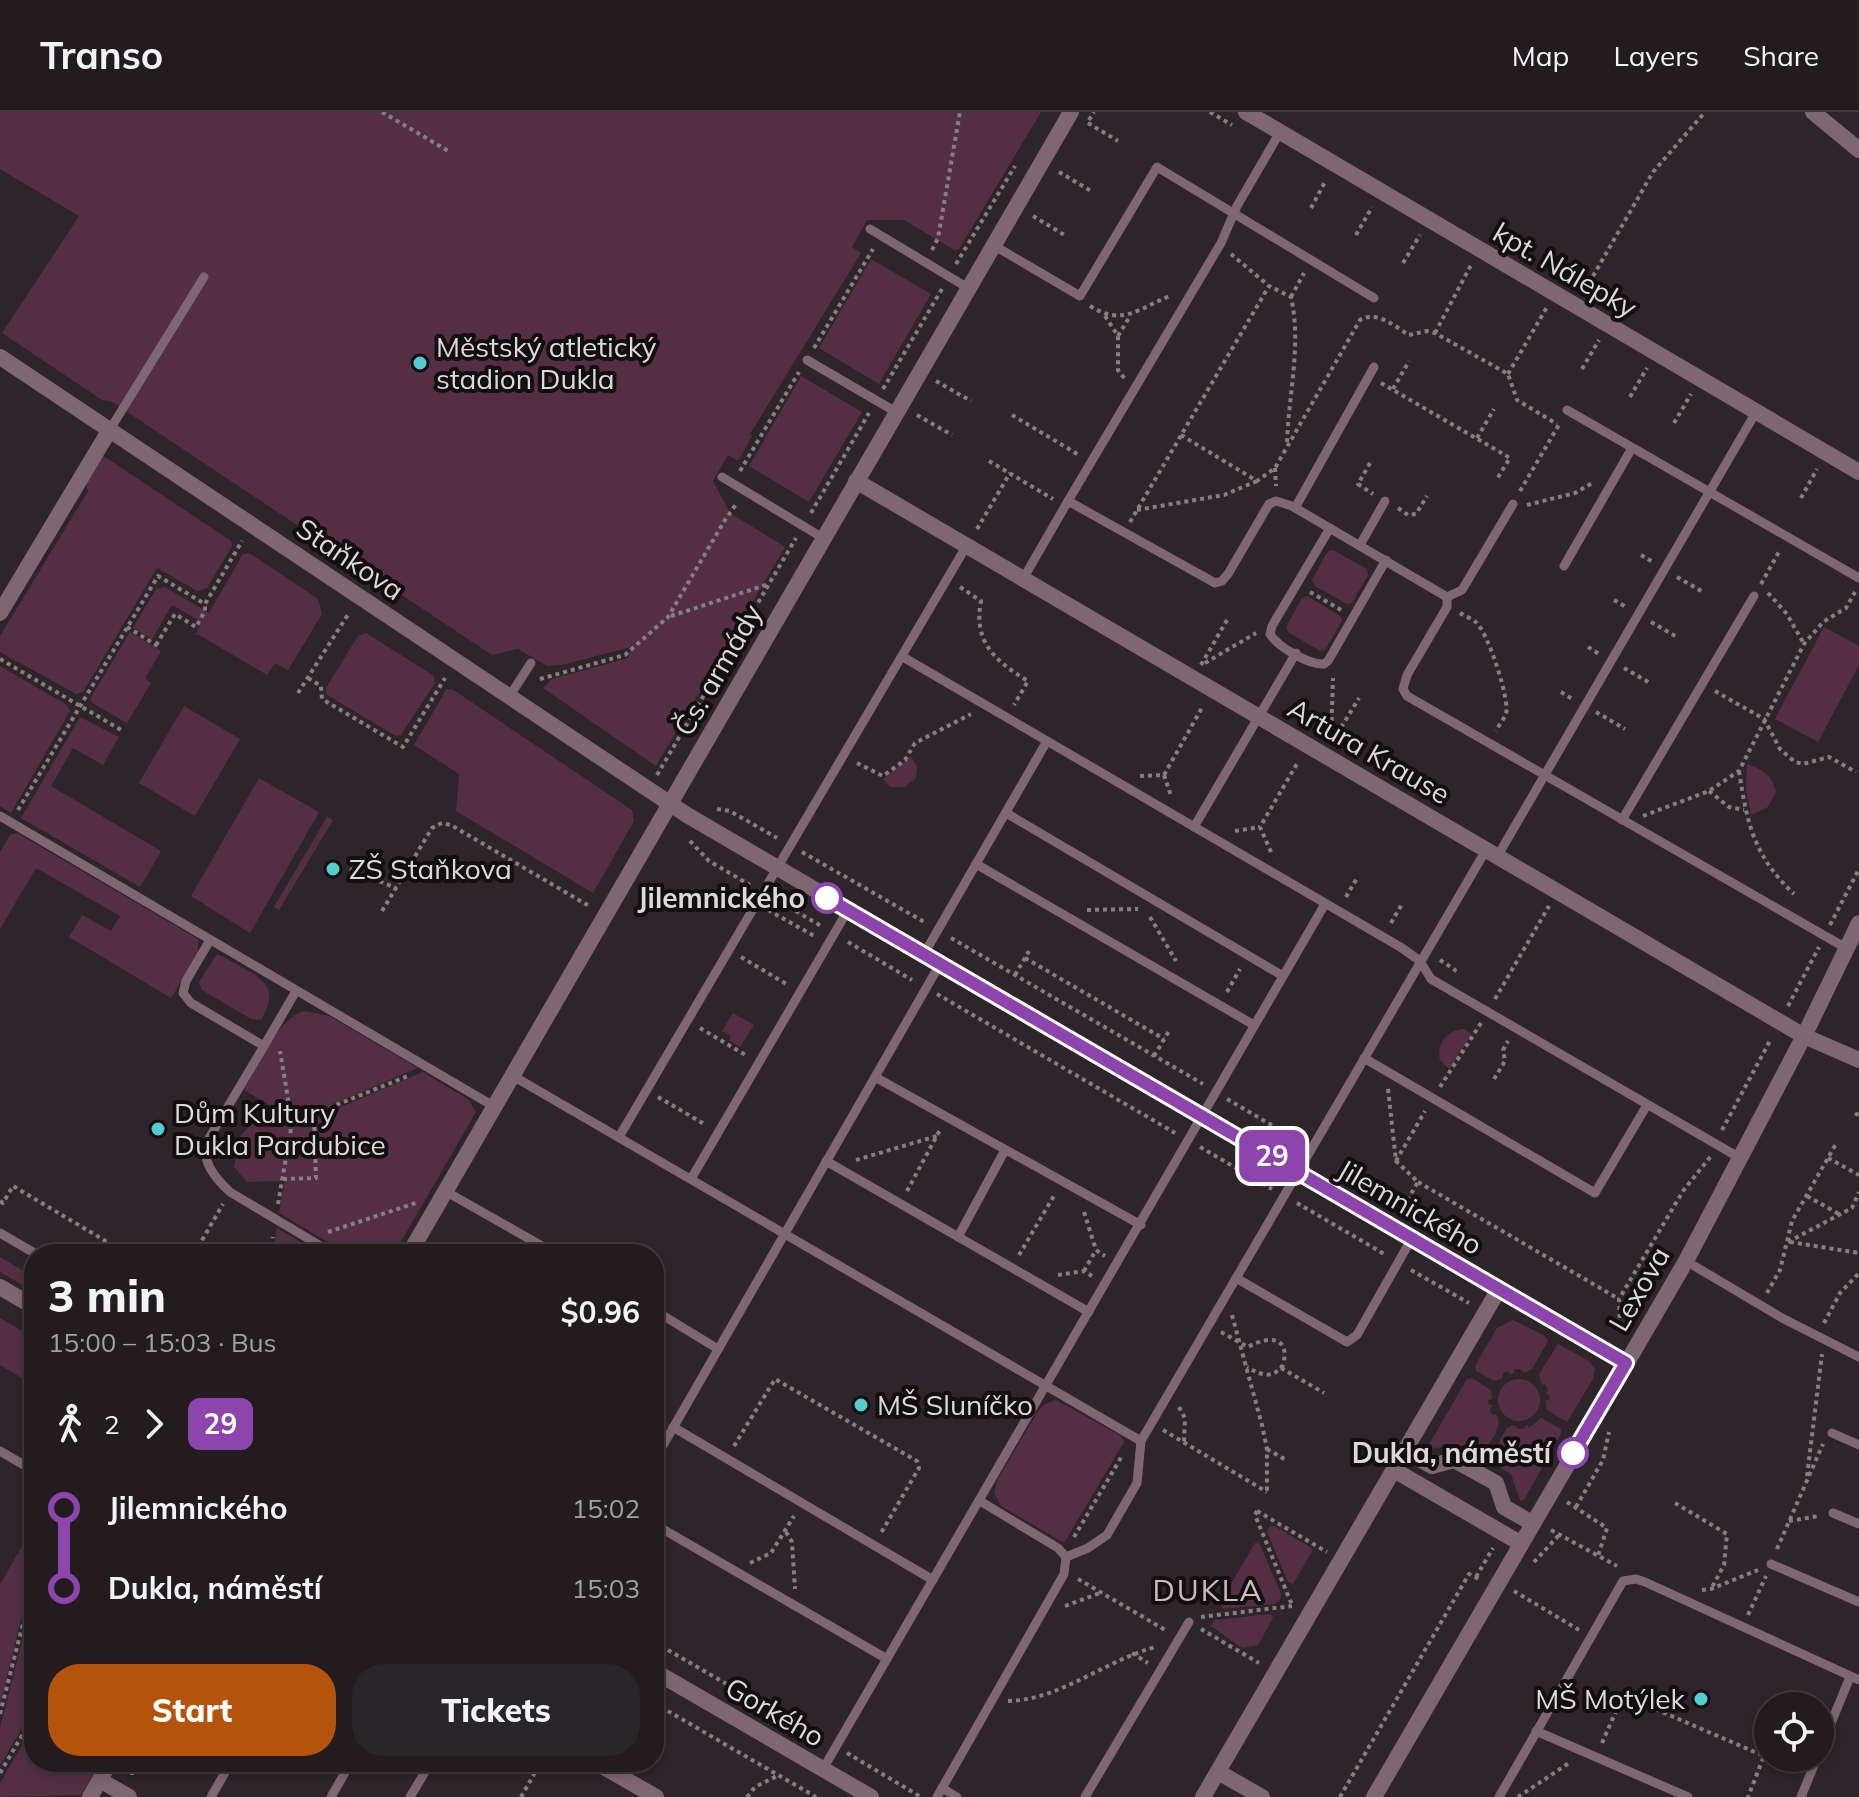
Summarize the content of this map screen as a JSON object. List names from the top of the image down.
{
  "streets": {
    "street": [
      "kpt. Nálepky",
      "Staňkova",
      "Čs. armády",
      "Artura Krause",
      "Jilemnického",
      "Lexova",
      "Gorkého"
    ]
  },
  "crossings": [
    ["Staňkova", "Čs. armády"],
    ["Staňkova", "Jilemnického"],
    ["Čs. armády", "Artura Krause"],
    ["Čs. armády", "Jilemnického"],
    ["Artura Krause", "Lexova"],
    ["Jilemnického", "Lexova"]
  ],
  "districts": ["DUKLA"],
  "places": [
    "Městský atletický stadion Dukla",
    "ZŠ Staňkova",
    "Jilemnického",
    "Dům Kultury Dukla Pardubice",
    "MŠ Sluníčko",
    "Dukla, náměstí",
    "MŠ Motýlek"
  ],
  "lines": ["bus line 29"],
  "page": {
    "header": "Transo",
    "nav": ["Map", "Layers", "Share"],
    "on_map": "29",
    "heading": ["3 min", "15:00 – 15:03 · Bus", "$0.96"],
    "legs": ["2", "29"],
    "list": [
      {
        "name": "Jilemnického",
        "value": "15:02"
      },
      {
        "name": "Dukla, náměstí",
        "value": "15:03"
      }
    ],
    "buttons": ["Start", "Tickets"]
  }
}
